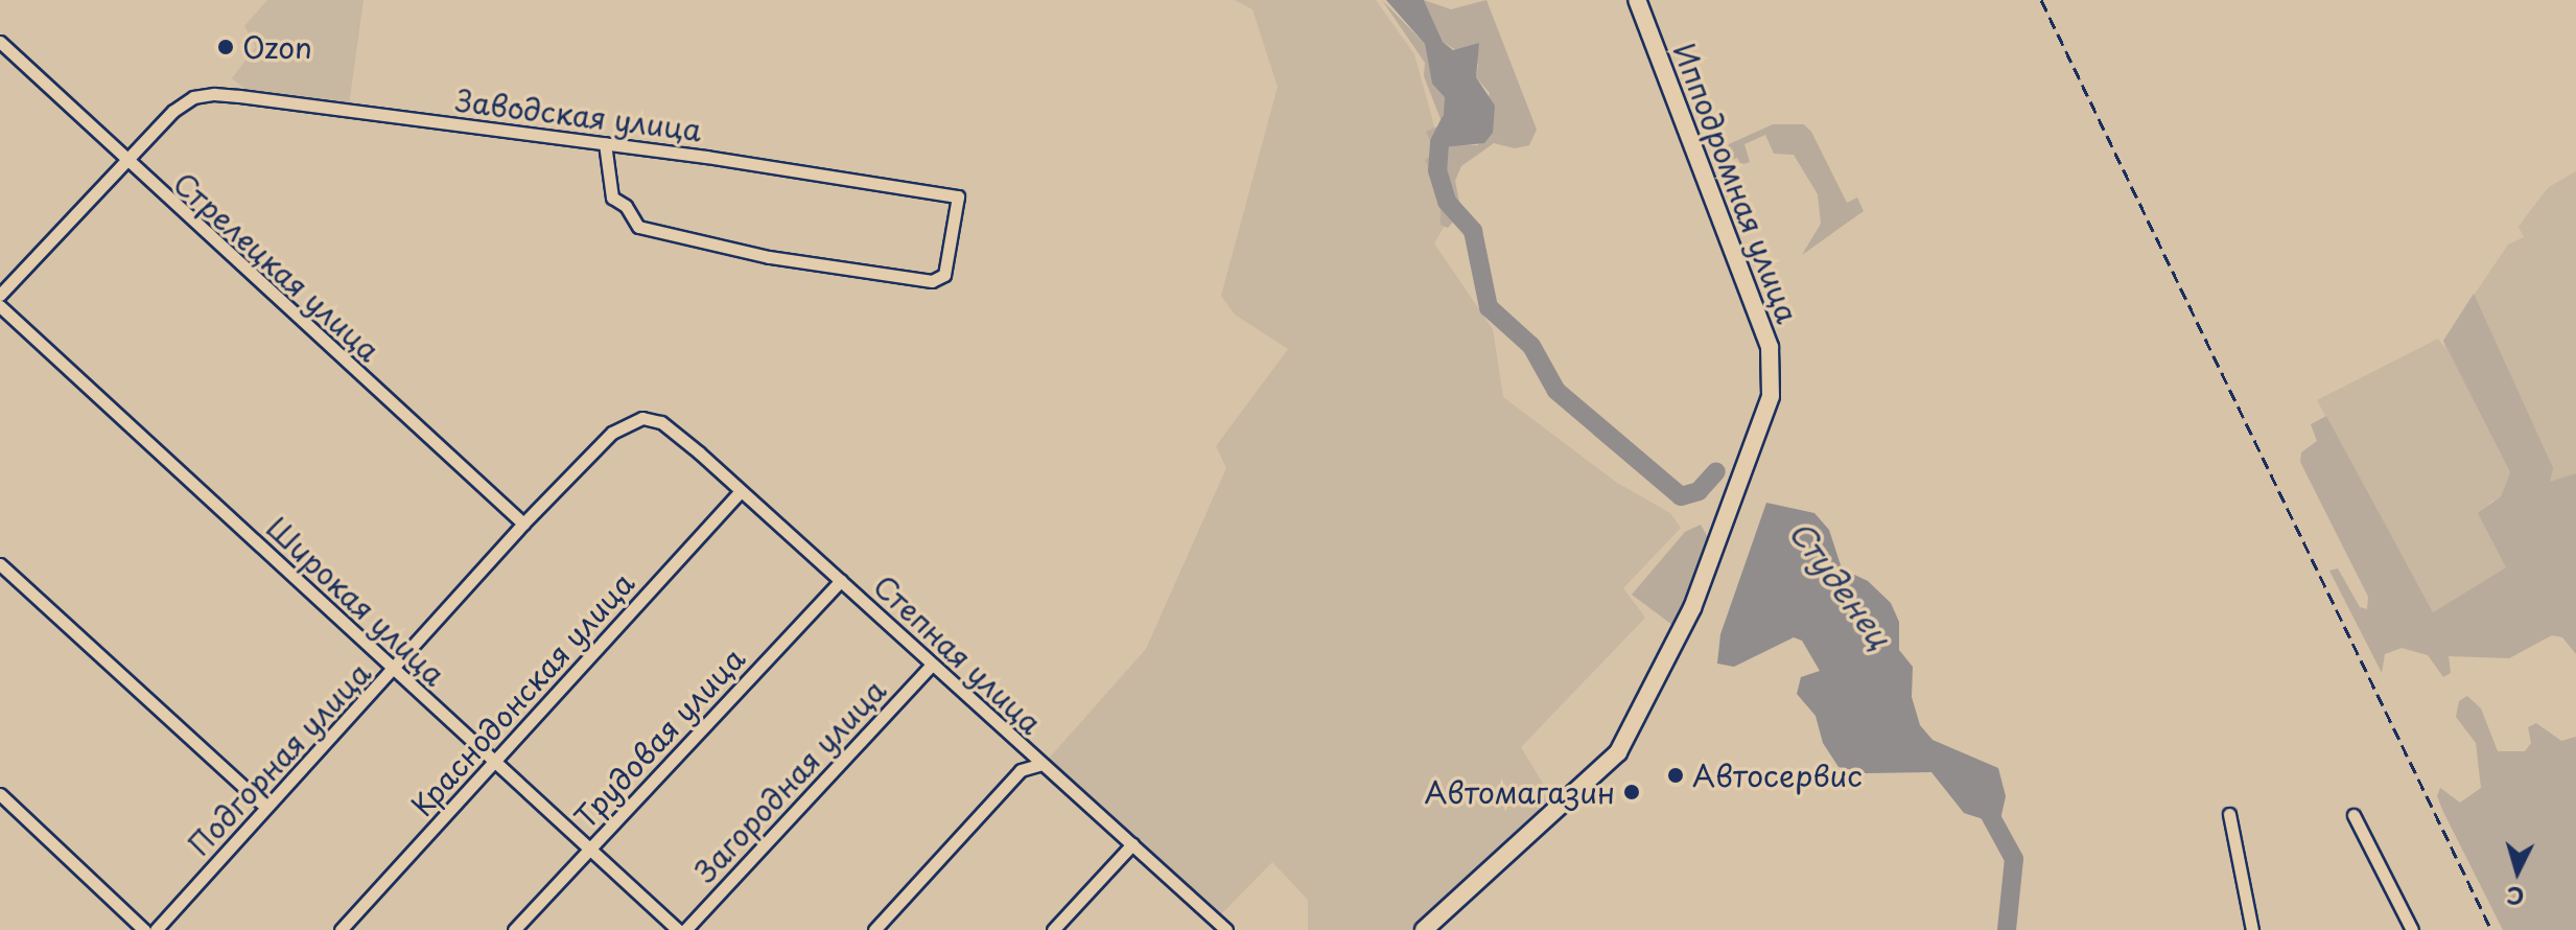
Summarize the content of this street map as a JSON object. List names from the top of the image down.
{
  "streets": {
    "main road": ["Ипподромная улица"],
    "street": [
      "Заводская улица",
      "Стрелецкая улица",
      "Широкая улица",
      "Степная улица",
      "Краснодонская улица",
      "Трудовая улица",
      "Подгорная улица",
      "Загородная улица"
    ]
  },
  "crossings": [
    ["Заводская улица", "Стрелецкая улица"],
    ["Стрелецкая улица", "Подгорная улица"],
    ["Широкая улица", "Краснодонская улица"],
    ["Широкая улица", "Трудовая улица"],
    ["Широкая улица", "Подгорная улица"],
    ["Степная улица", "Краснодонская улица"],
    ["Степная улица", "Трудовая улица"],
    ["Степная улица", "Подгорная улица"],
    ["Степная улица", "Загородная улица"]
  ],
  "water": ["Студенец"],
  "places": ["Ozon", "Автосервис", "Автомагазин"],
  "north": "bottom"
}
